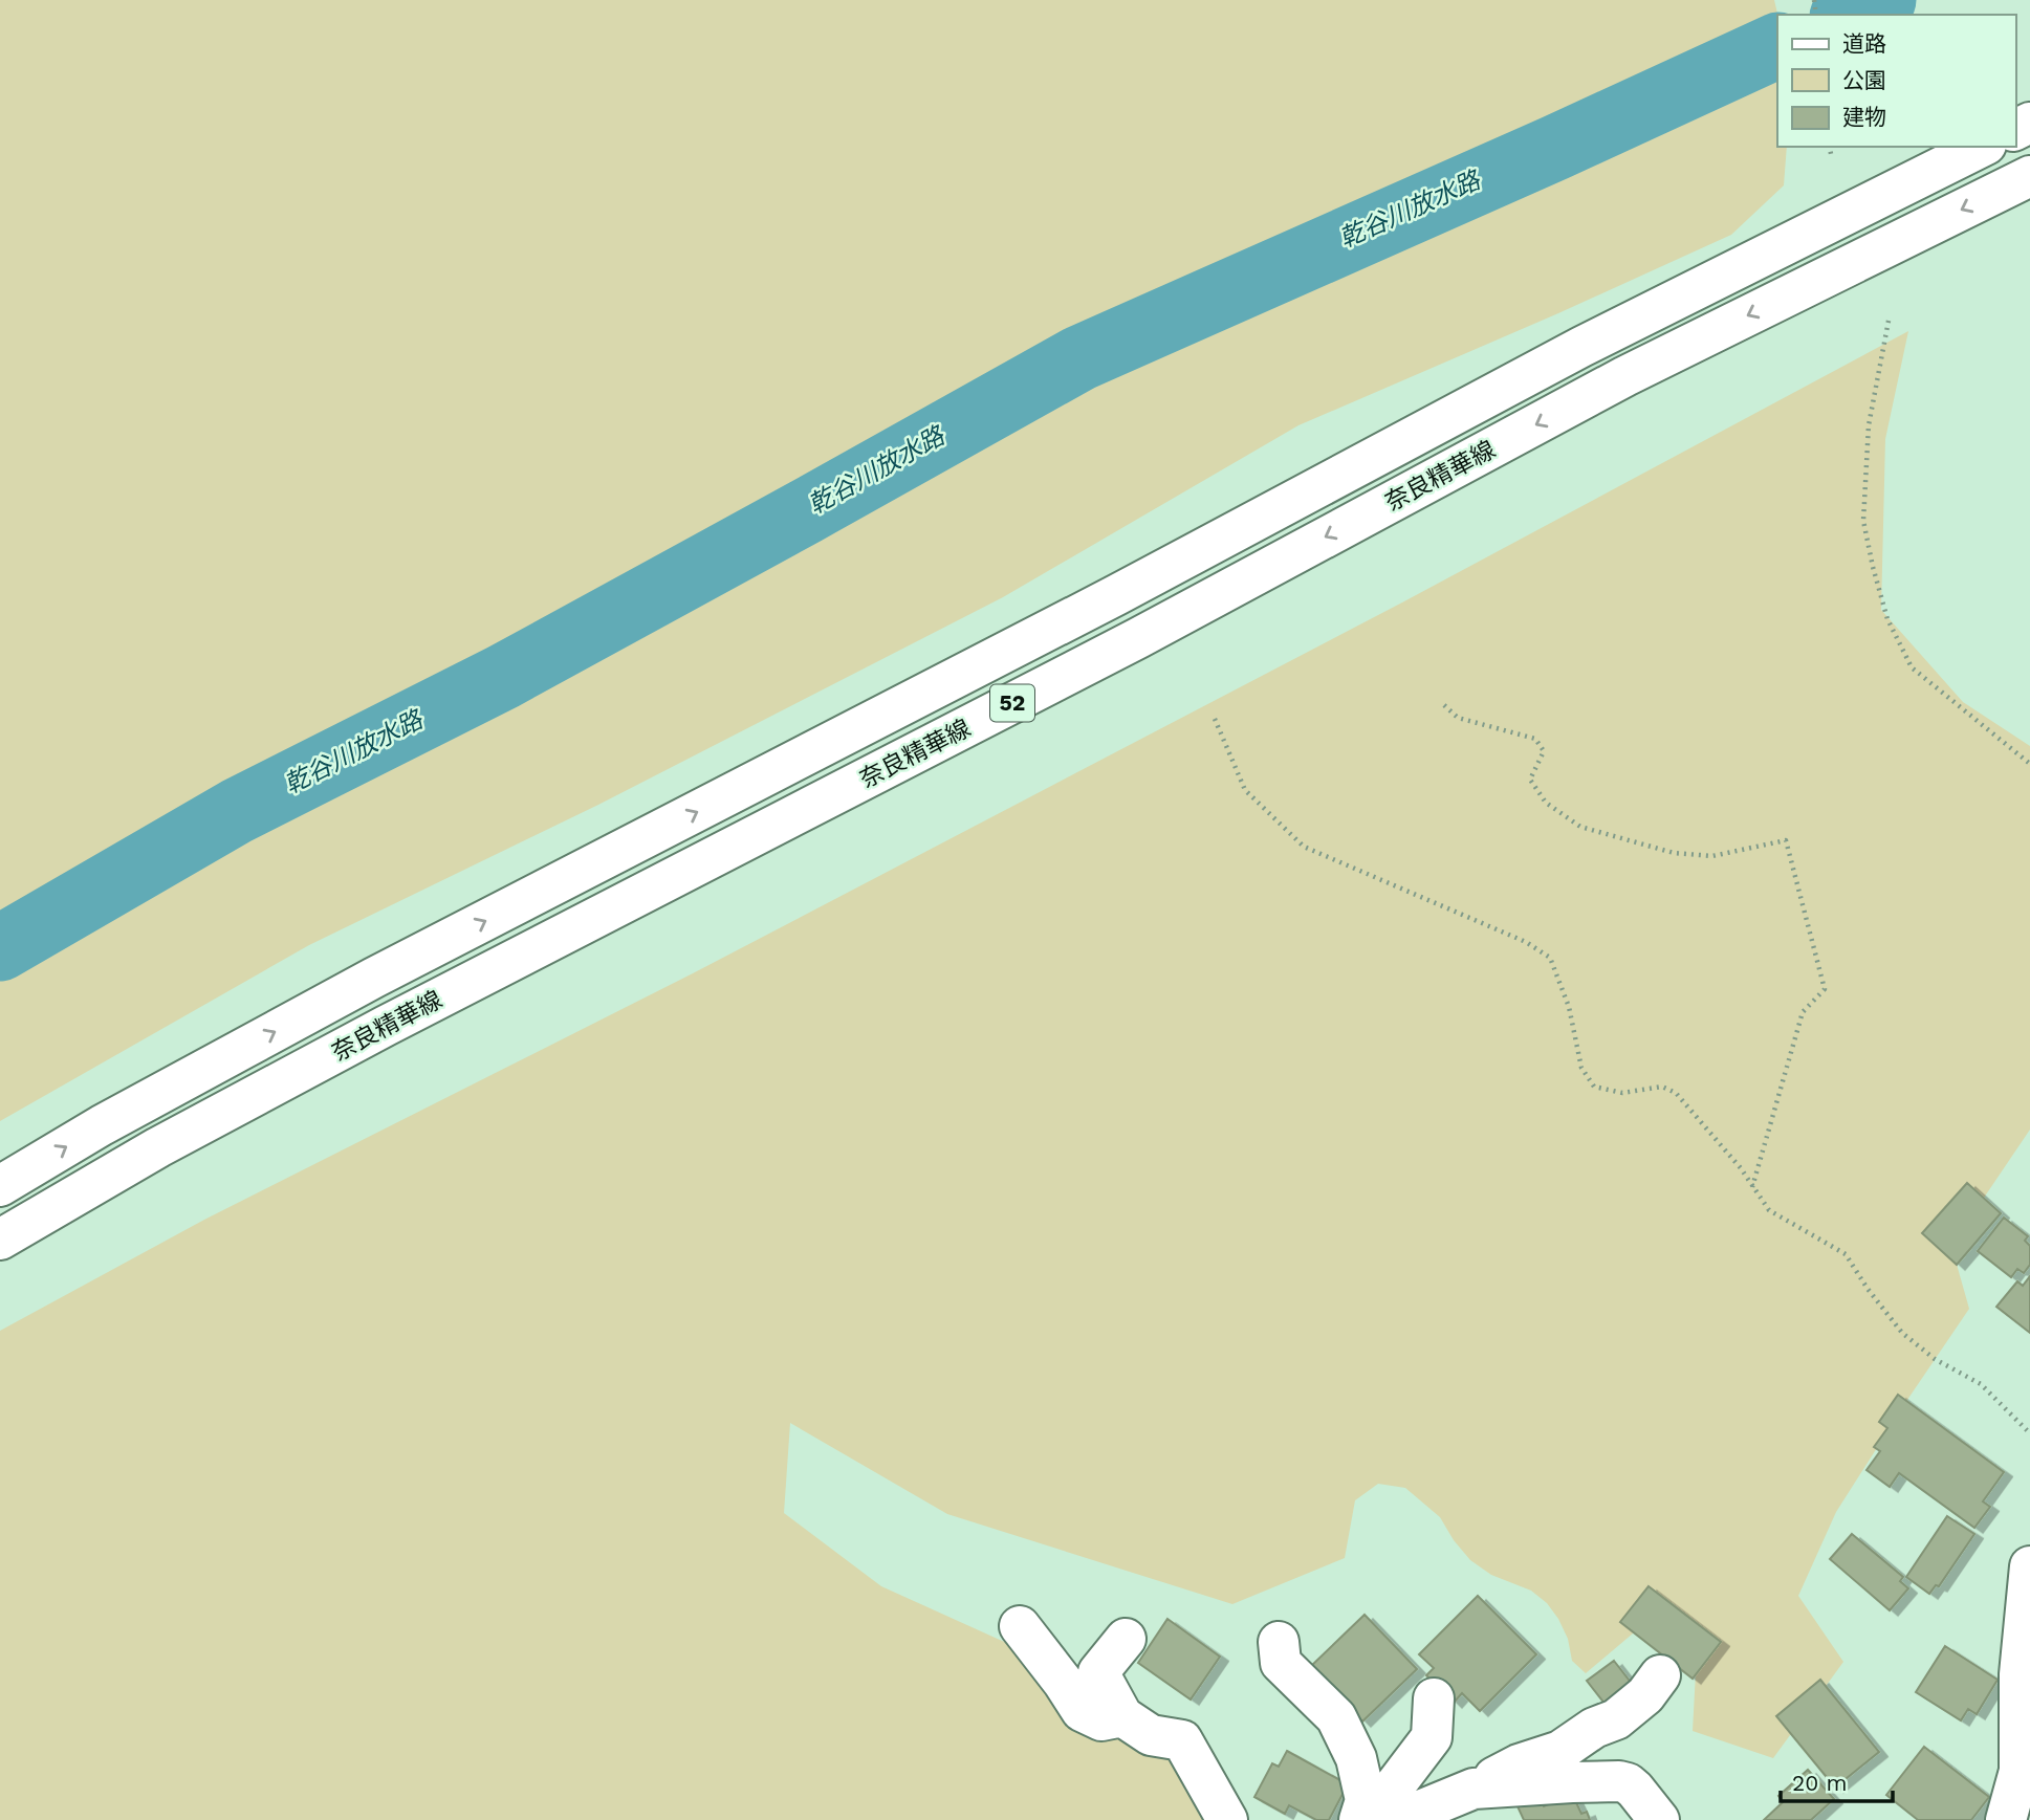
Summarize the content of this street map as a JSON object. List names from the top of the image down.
{
  "streets": {
    "main road": ["奈良精華線", "52"]
  },
  "water": ["乾谷川放水路"],
  "legend": ["道路", "公園", "建物"],
  "scale_bar": "20 m"
}
